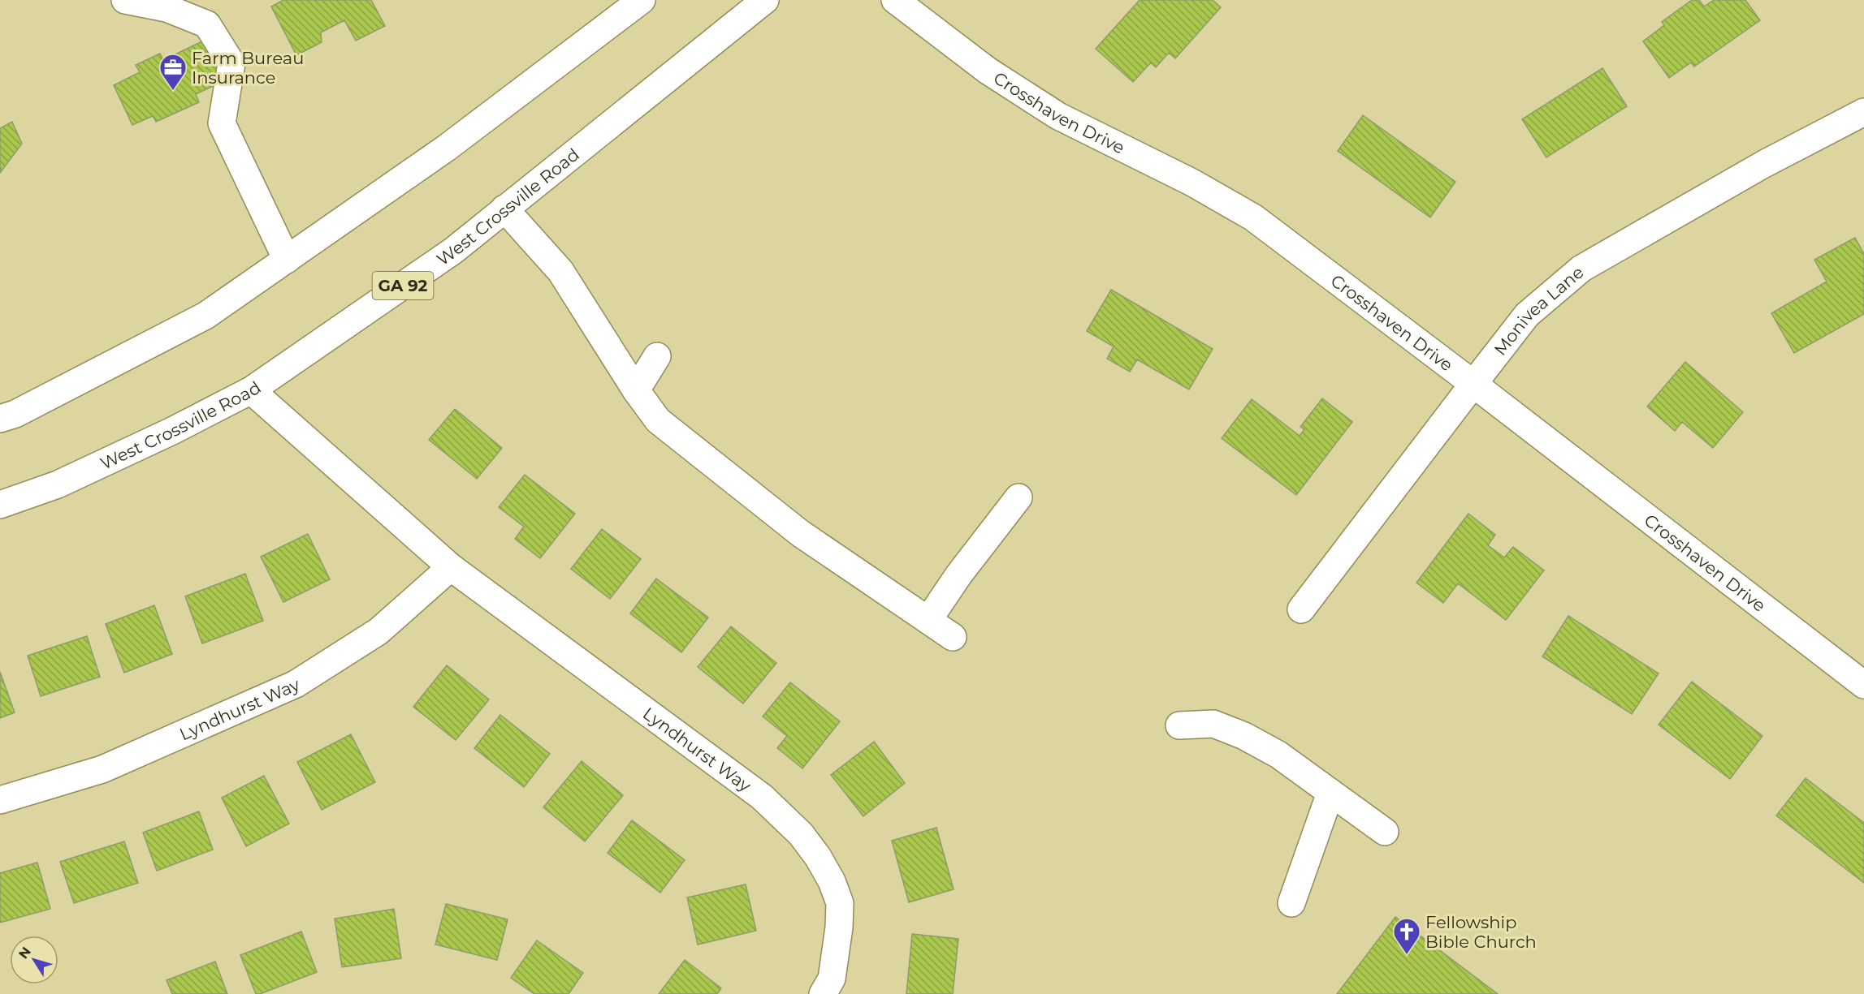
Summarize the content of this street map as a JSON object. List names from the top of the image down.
{
  "streets": {
    "street": [
      "Crosshaven Drive",
      "West Crossville Road",
      "GA 92",
      "Monivea Lane",
      "Lyndhurst Way"
    ]
  },
  "crossings": [
    ["Crosshaven Drive", "Monivea Lane"],
    ["West Crossville Road", "Lyndhurst Way"]
  ],
  "places": {
    "office": ["Farm Bureau Insurance"],
    "church": ["Fellowship Bible Church"]
  },
  "north": "top left"
}
